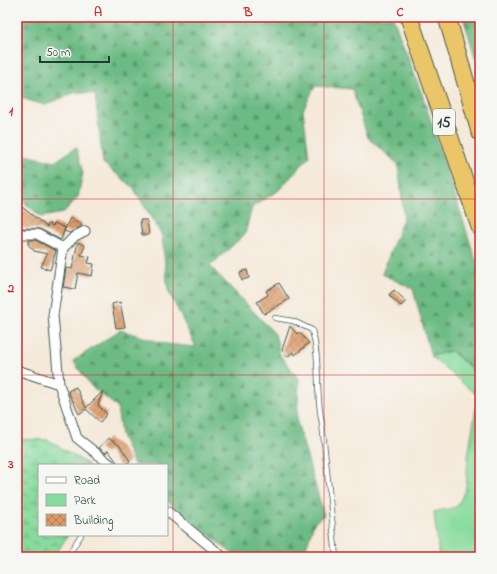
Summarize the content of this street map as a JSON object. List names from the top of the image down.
{
  "streets": {
    "highway": ["15"]
  },
  "legend": ["Road", "Park", "Building"],
  "scale_bar": "50 m",
  "grid": {
    "columns": ["A", "B", "C"],
    "rows": ["1", "2", "3"]
  }
}
